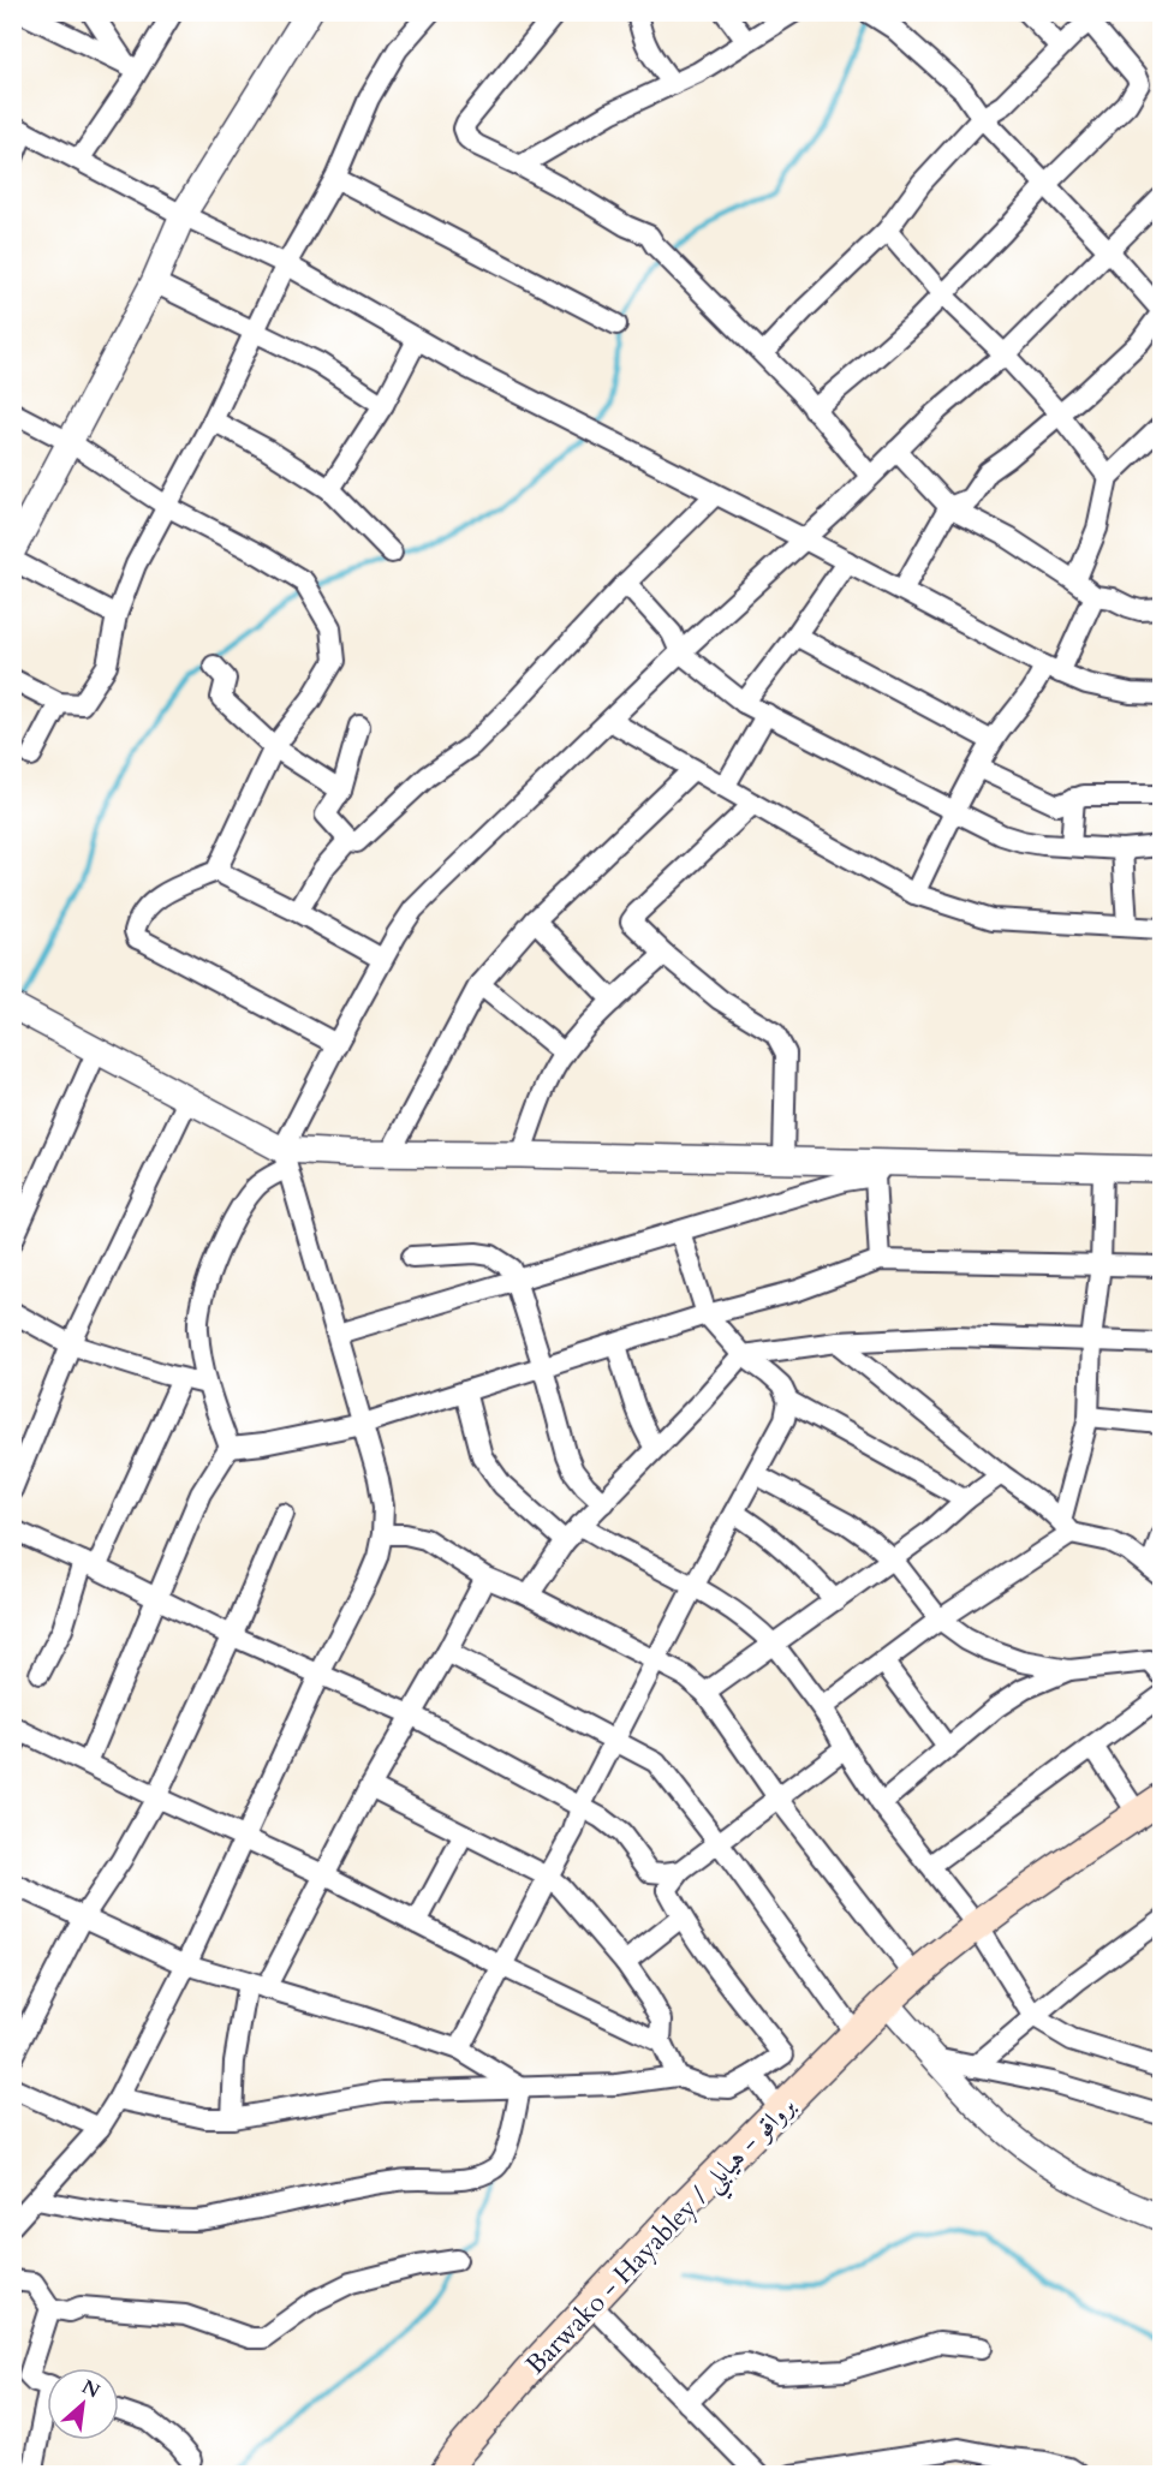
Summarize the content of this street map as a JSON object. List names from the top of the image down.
{
  "streets": {
    "main road": ["Barwako - Hayabley / برواقو - هيابلي"]
  },
  "north": "top right"
}
